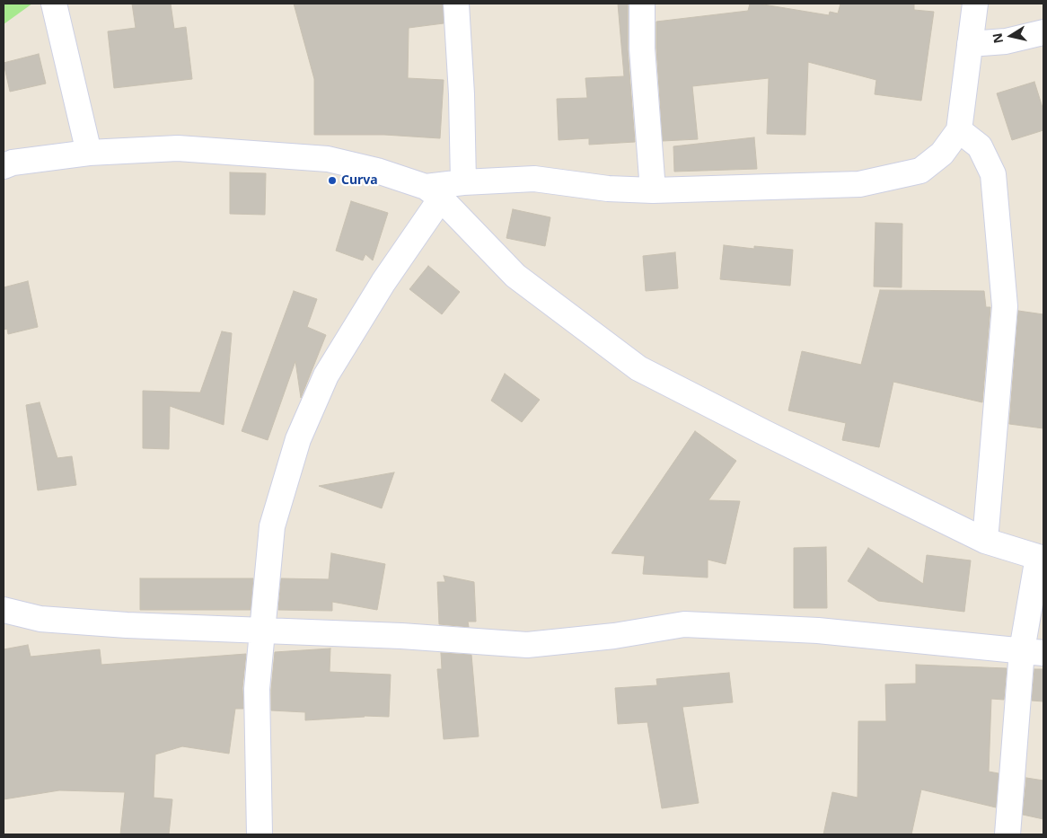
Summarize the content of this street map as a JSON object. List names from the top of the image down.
{
  "places": ["Curva"],
  "north": "left"
}
